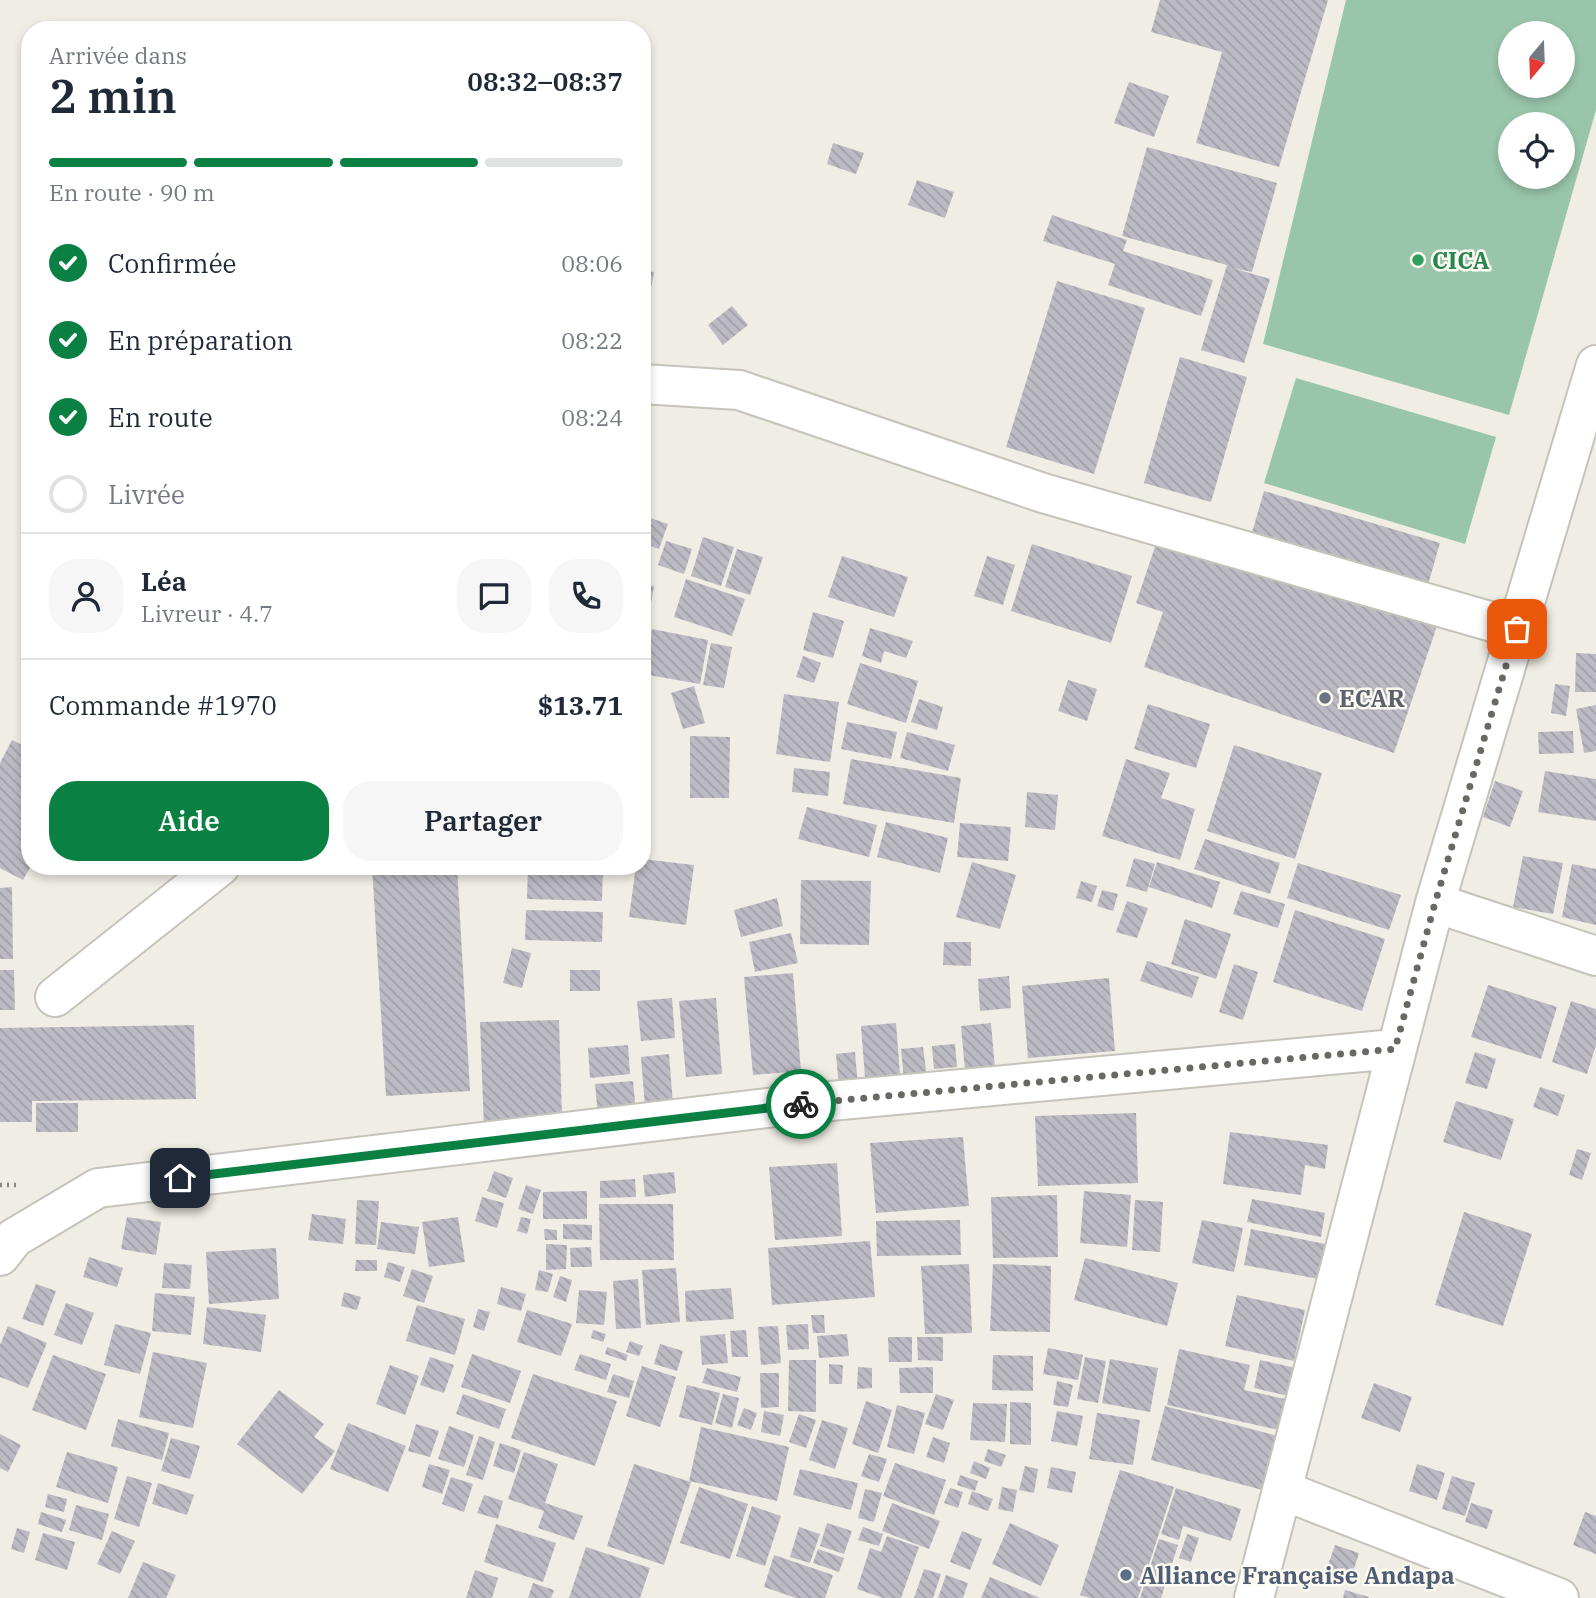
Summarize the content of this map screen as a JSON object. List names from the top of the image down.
{
  "places": ["CICA", "ECAR", "Alliance Française Andapa"],
  "north": "bottom",
  "page": {
    "heading": ["2 min", "Arrivée dans", "08:32–08:37"],
    "panel": [
      "Léa",
      "Livreur · 4.7",
      "Commande #1970",
      "$13.71"
    ],
    "bar": "En route · 90 m",
    "list": [
      ["Confirmée", "08:06"],
      ["En préparation", "08:22"],
      ["En route", "08:24"],
      "Livrée"
    ],
    "buttons": ["Aide", "Partager"]
  }
}
